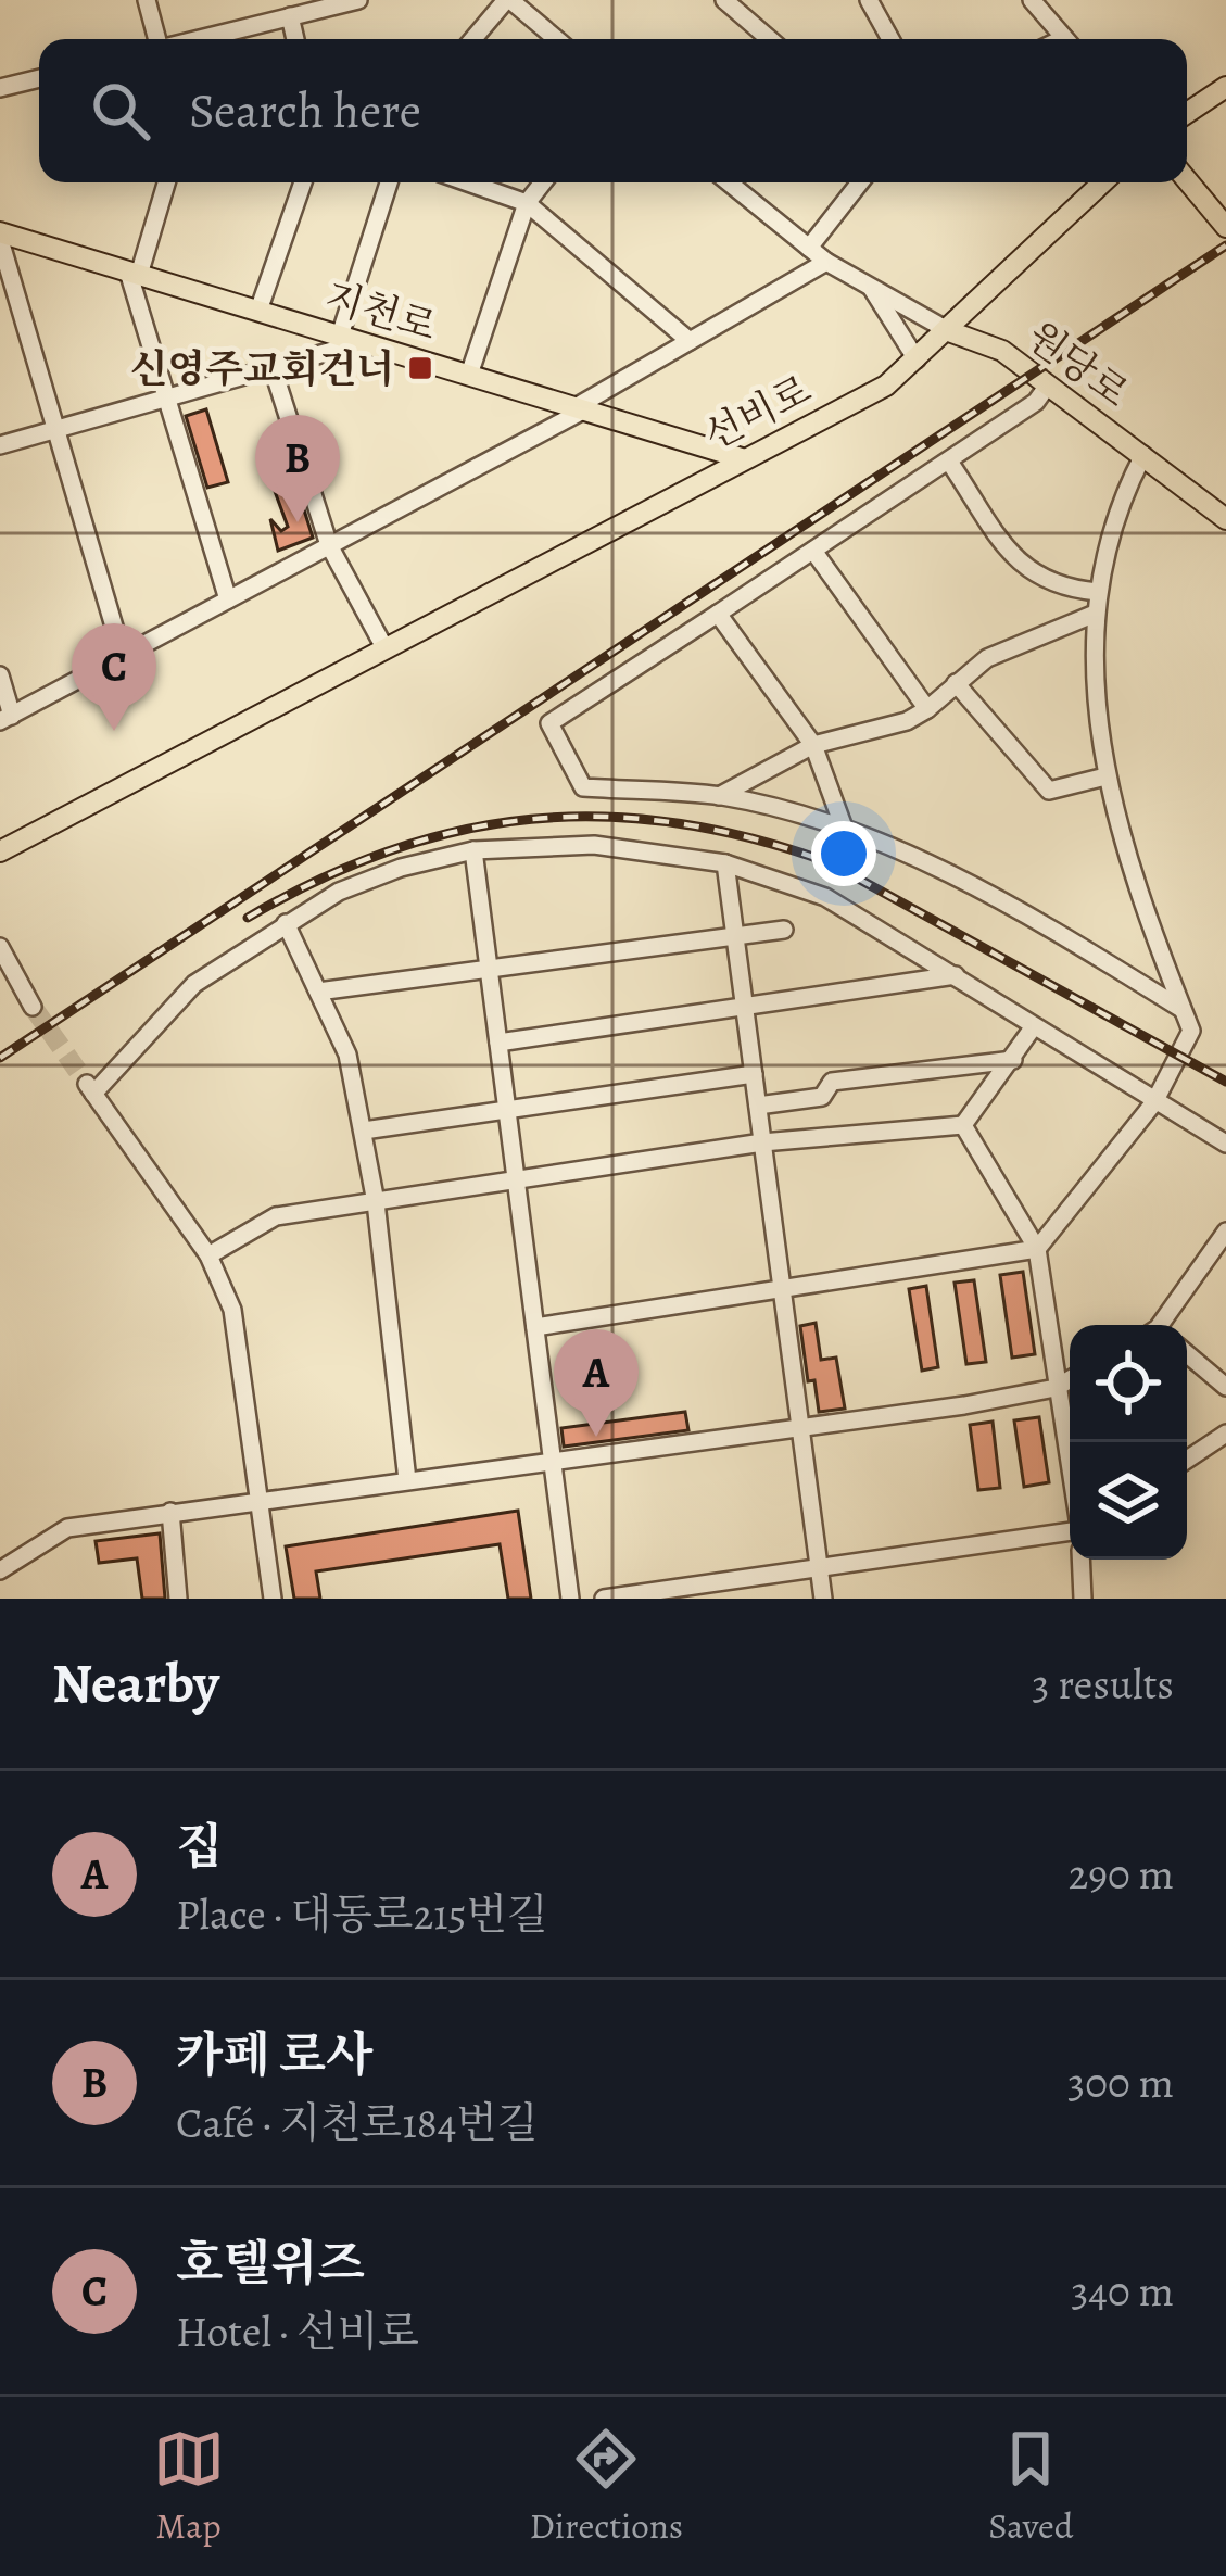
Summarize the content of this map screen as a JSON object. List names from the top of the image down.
{
  "streets": {
    "main road": ["지천로", "원당로", "선비로"]
  },
  "crossings": [
    ["지천로", "선비로"],
    ["원당로", "선비로"]
  ],
  "places": {
    "transit": ["신영주교회건너"]
  },
  "page": {
    "search": "Search here",
    "pins": ["B", "C", "A"],
    "heading": ["Nearby", "3 results"],
    "list": [
      {
        "mark": "A",
        "name": "집",
        "note": "Place · 대동로215번길",
        "value": "290 m"
      },
      {
        "mark": "B",
        "name": "카페 로사",
        "note": "Café · 지천로184번길",
        "value": "300 m"
      },
      {
        "mark": "C",
        "name": "호텔위즈",
        "note": "Hotel · 선비로",
        "value": "340 m"
      }
    ],
    "nav": ["Map", "Directions", "Saved"]
  }
}
